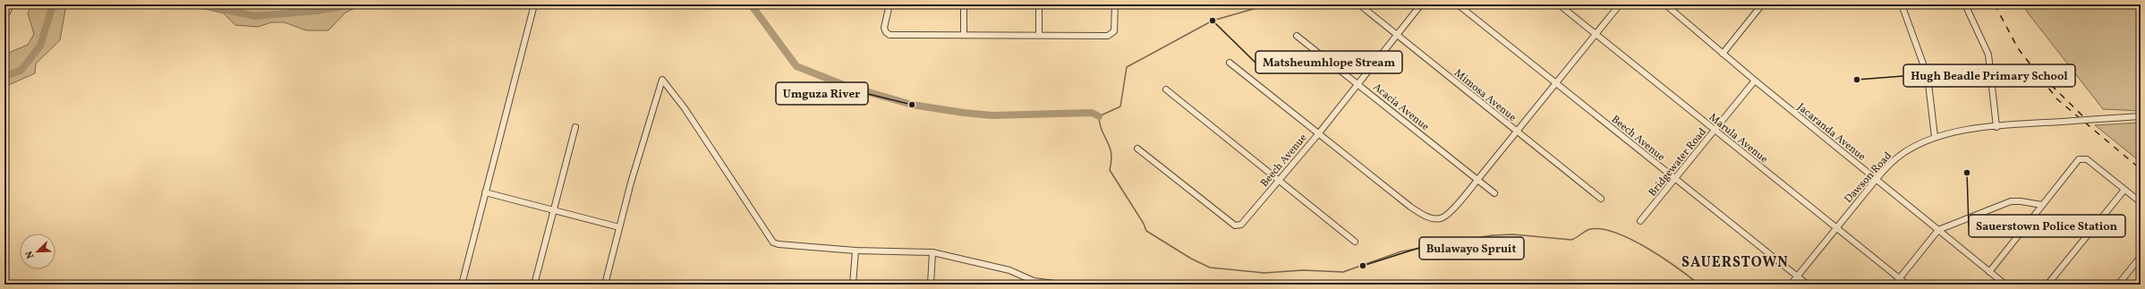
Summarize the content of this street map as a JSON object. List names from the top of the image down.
{
  "streets": {
    "street": [
      "Mimosa Avenue",
      "Acacia Avenue",
      "Jacaranda Avenue",
      "Beech Avenue",
      "Marula Avenue",
      "Bridgewater Road",
      "Dawson Road"
    ]
  },
  "crossings": [
    ["Mimosa Avenue", "Beech Avenue"],
    ["Acacia Avenue", "Beech Avenue"],
    ["Jacaranda Avenue", "Bridgewater Road"],
    ["Jacaranda Avenue", "Dawson Road"],
    ["Beech Avenue", "Bridgewater Road"],
    ["Beech Avenue", "Dawson Road"],
    ["Marula Avenue", "Bridgewater Road"],
    ["Marula Avenue", "Dawson Road"]
  ],
  "districts": ["SAUERSTOWN"],
  "places": [
    "Matsheumhlope Stream",
    "Hugh Beadle Primary School",
    "Umguza River",
    "Sauerstown Police Station",
    "Bulawayo Spruit"
  ],
  "north": "bottom left"
}
